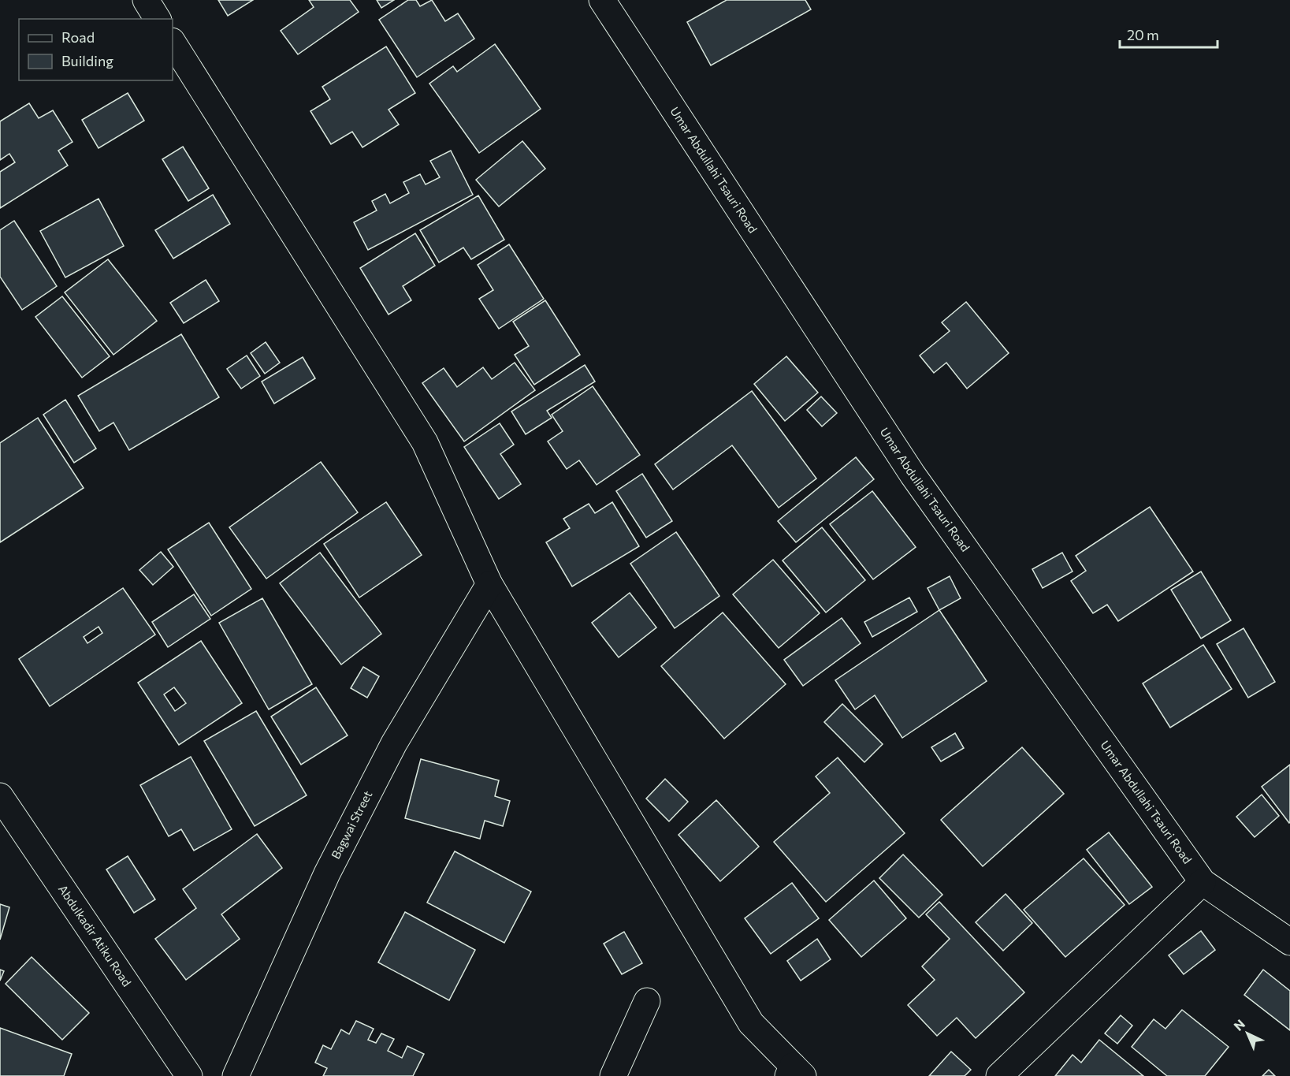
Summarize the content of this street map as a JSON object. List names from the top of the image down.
{
  "streets": {
    "street": ["Umar Abdullahi Tsauri Road", "Bagwai Street", "Abdulkadir Atiku Road"]
  },
  "legend": ["Road", "Building"],
  "scale_bar": "20 m",
  "north": "top left"
}
